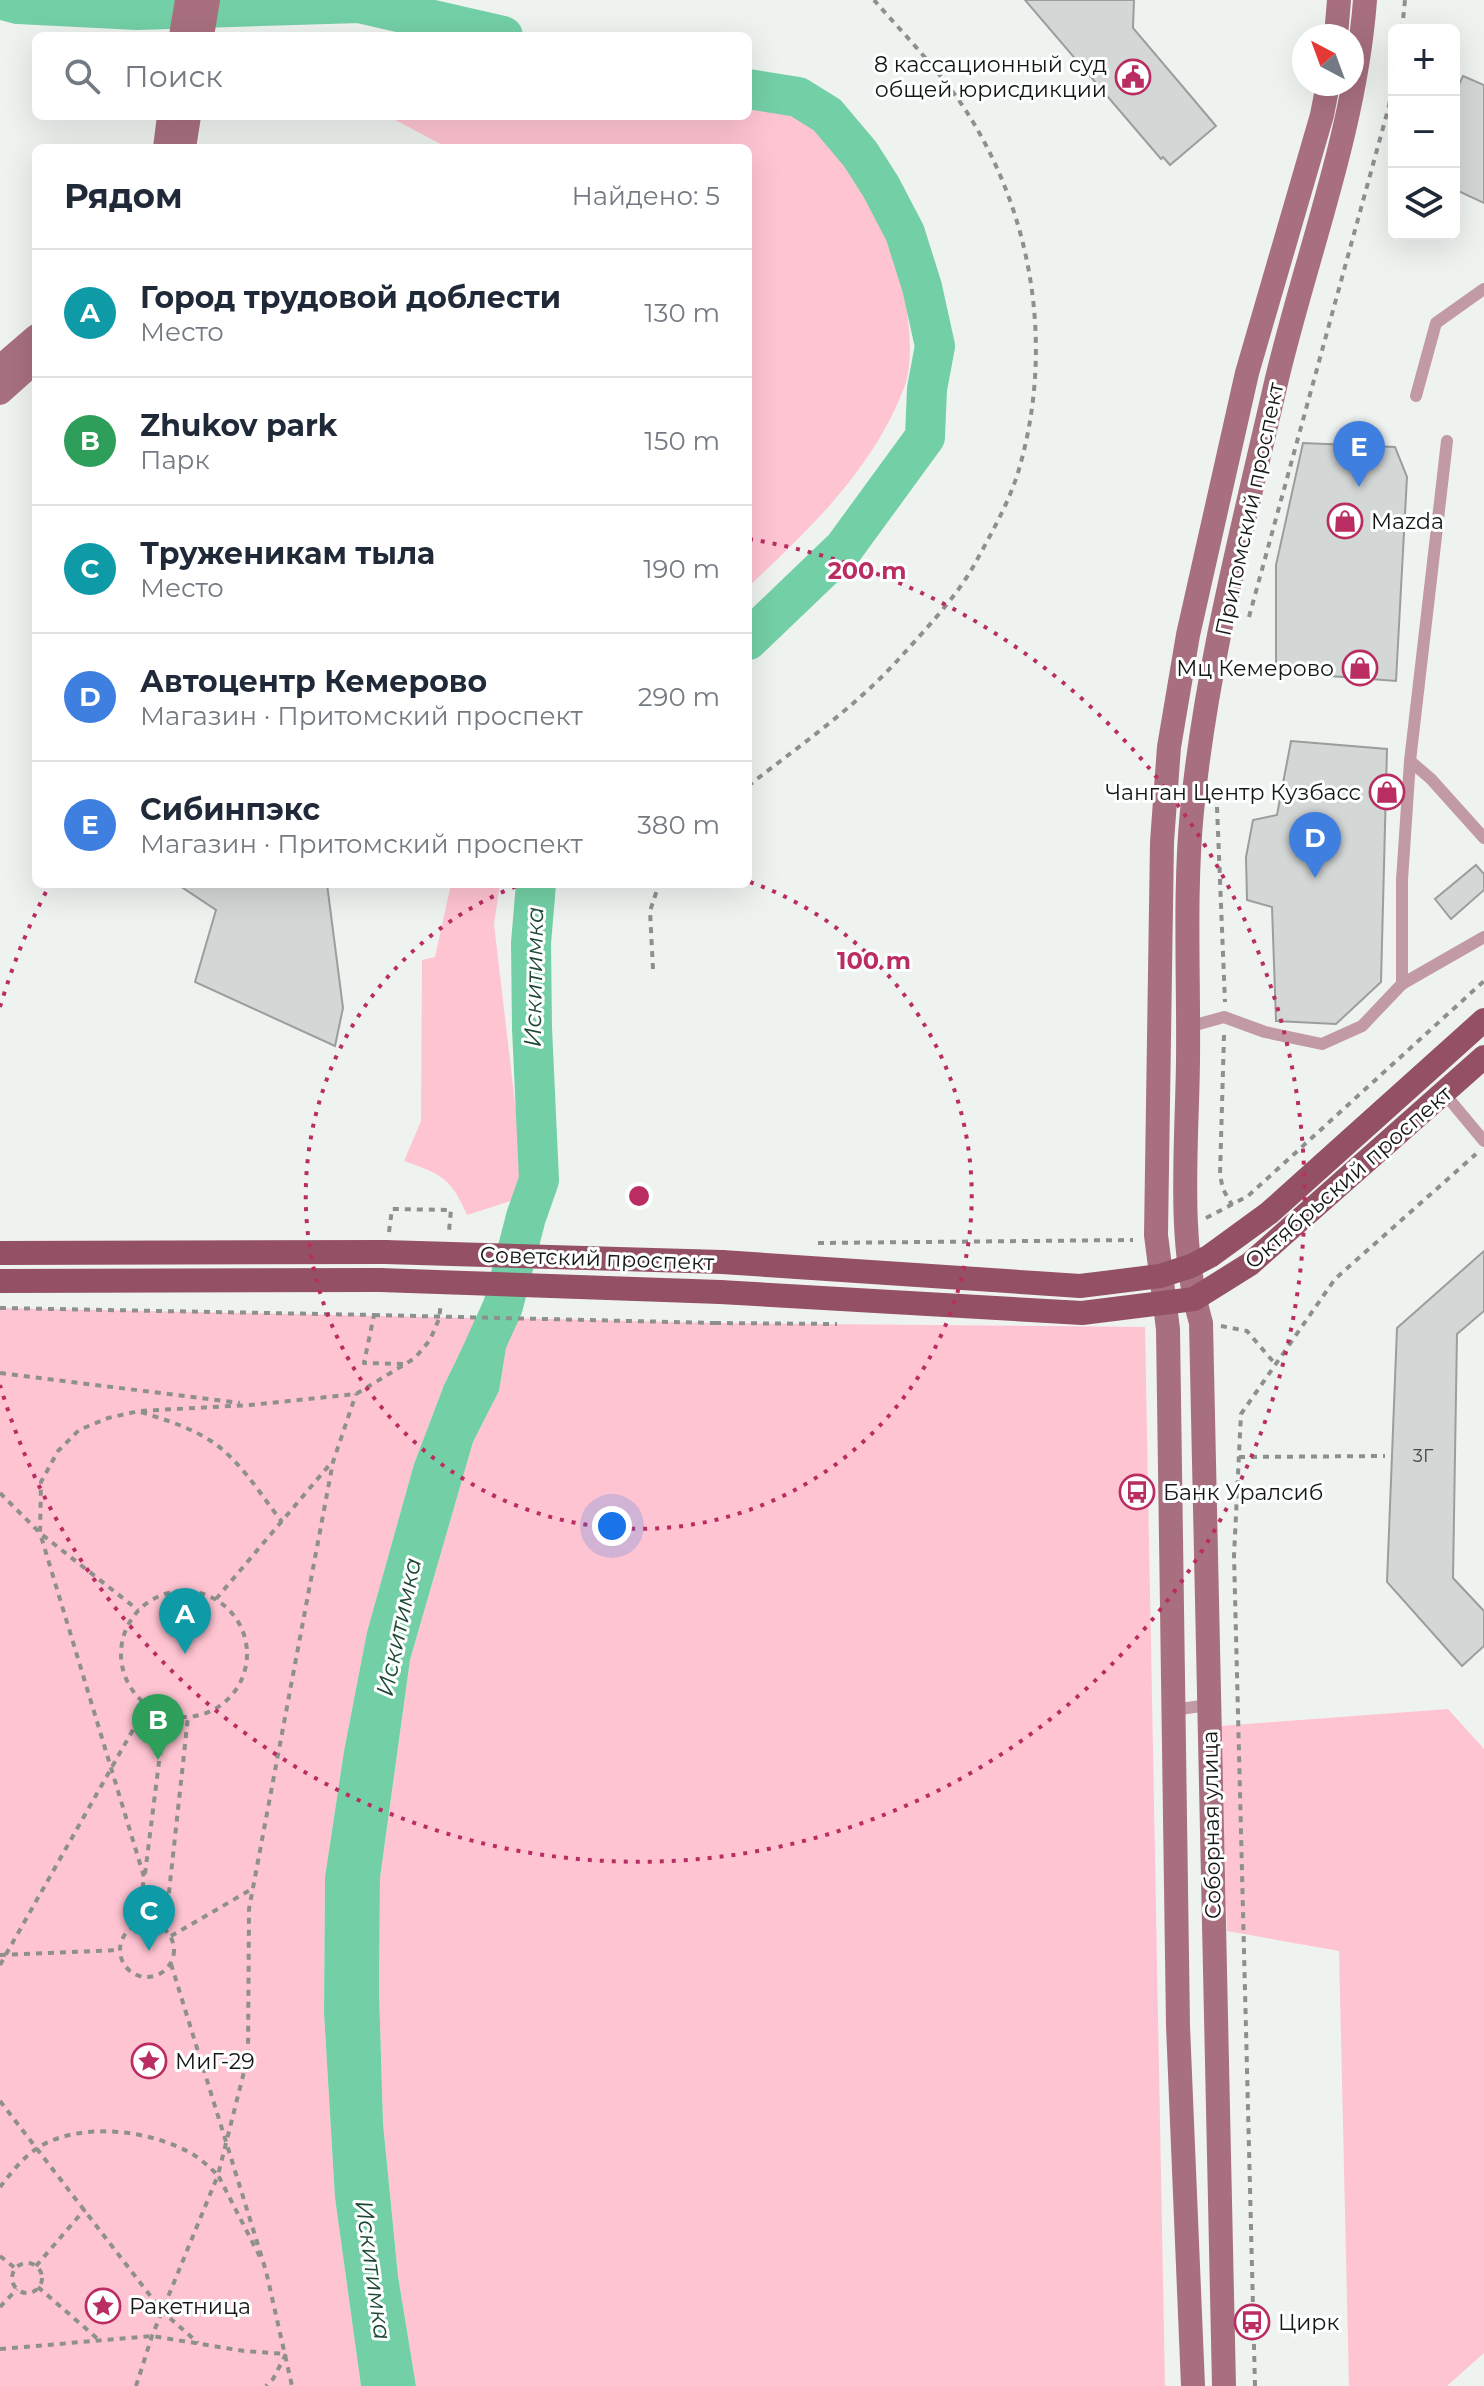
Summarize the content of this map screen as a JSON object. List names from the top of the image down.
{
  "streets": {
    "main road": [
      "Притомский проспект",
      "Октябрьский проспект",
      "Советский проспект",
      "Соборная улица"
    ]
  },
  "crossings": [
    ["Притомский проспект", "Октябрьский проспект"],
    ["Притомский проспект", "Советский проспект"],
    ["Притомский проспект", "Соборная улица"],
    ["Октябрьский проспект", "Советский проспект"],
    ["Октябрьский проспект", "Соборная улица"],
    ["Советский проспект", "Соборная улица"]
  ],
  "water": ["Искитимка"],
  "places": {
    "public building": ["8 кассационный суд общей юрисдикции"],
    "shop": ["Mazda", "Мц Кемерово", "Чанган Центр Кузбасс"],
    "bus stop": ["Банк Уралсиб", "Цирк"],
    "place": ["МиГ-29", "Ракетница"]
  },
  "house_numbers": ["3Г"],
  "north": "top left",
  "page": {
    "map_buttons": ["+", "−"],
    "search": "Поиск",
    "heading": ["Рядом", "Найдено: 5"],
    "list": [
      {
        "mark": "A",
        "name": "Город трудовой доблести",
        "note": "Место",
        "value": "130 m"
      },
      {
        "mark": "B",
        "name": "Zhukov park",
        "note": "Парк",
        "value": "150 m"
      },
      {
        "mark": "C",
        "name": "Труженикам тыла",
        "note": "Место",
        "value": "190 m"
      },
      {
        "mark": "D",
        "name": "Автоцентр Кемерово",
        "note": "Магазин · Притомский проспект",
        "value": "290 m"
      },
      {
        "mark": "E",
        "name": "Сибинпэкс",
        "note": "Магазин · Притомский проспект",
        "value": "380 m"
      }
    ],
    "pins": [
      "E",
      "D",
      "A",
      "B",
      "C"
    ]
  },
  "rings": ["200 m", "100 m"]
}
